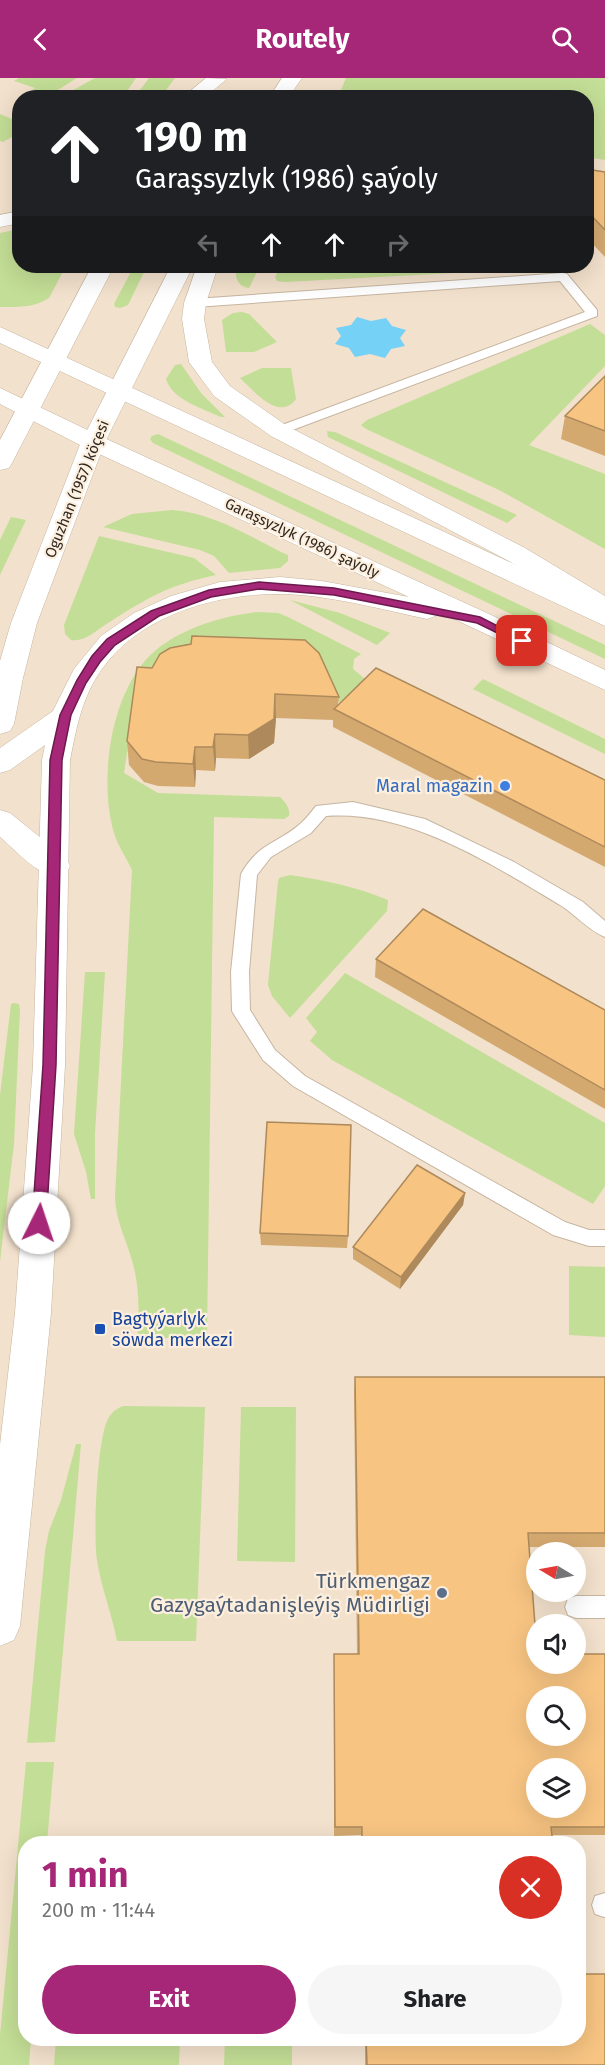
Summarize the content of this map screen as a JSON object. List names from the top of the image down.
{
  "streets": {
    "main road": ["Oguzhan (1957) köçesi", "Garaşsyzlyk (1986) şaýoly"]
  },
  "crossings": [
    ["Oguzhan (1957) köçesi", "Garaşsyzlyk (1986) şaýoly"]
  ],
  "places": {
    "other": ["Maral magazin", "Türkmengaz Gazygaýtadanişleýiş Müdirligi"],
    "transit": ["Bagtyýarlyk söwda merkezi"]
  },
  "north": "left",
  "page": {
    "header": "Routely",
    "turn": ["190 m", "Garaşsyzlyk (1986) şaýoly"],
    "heading": ["1 min", "200 m · 11:44"],
    "buttons": ["Exit", "Share"]
  }
}
